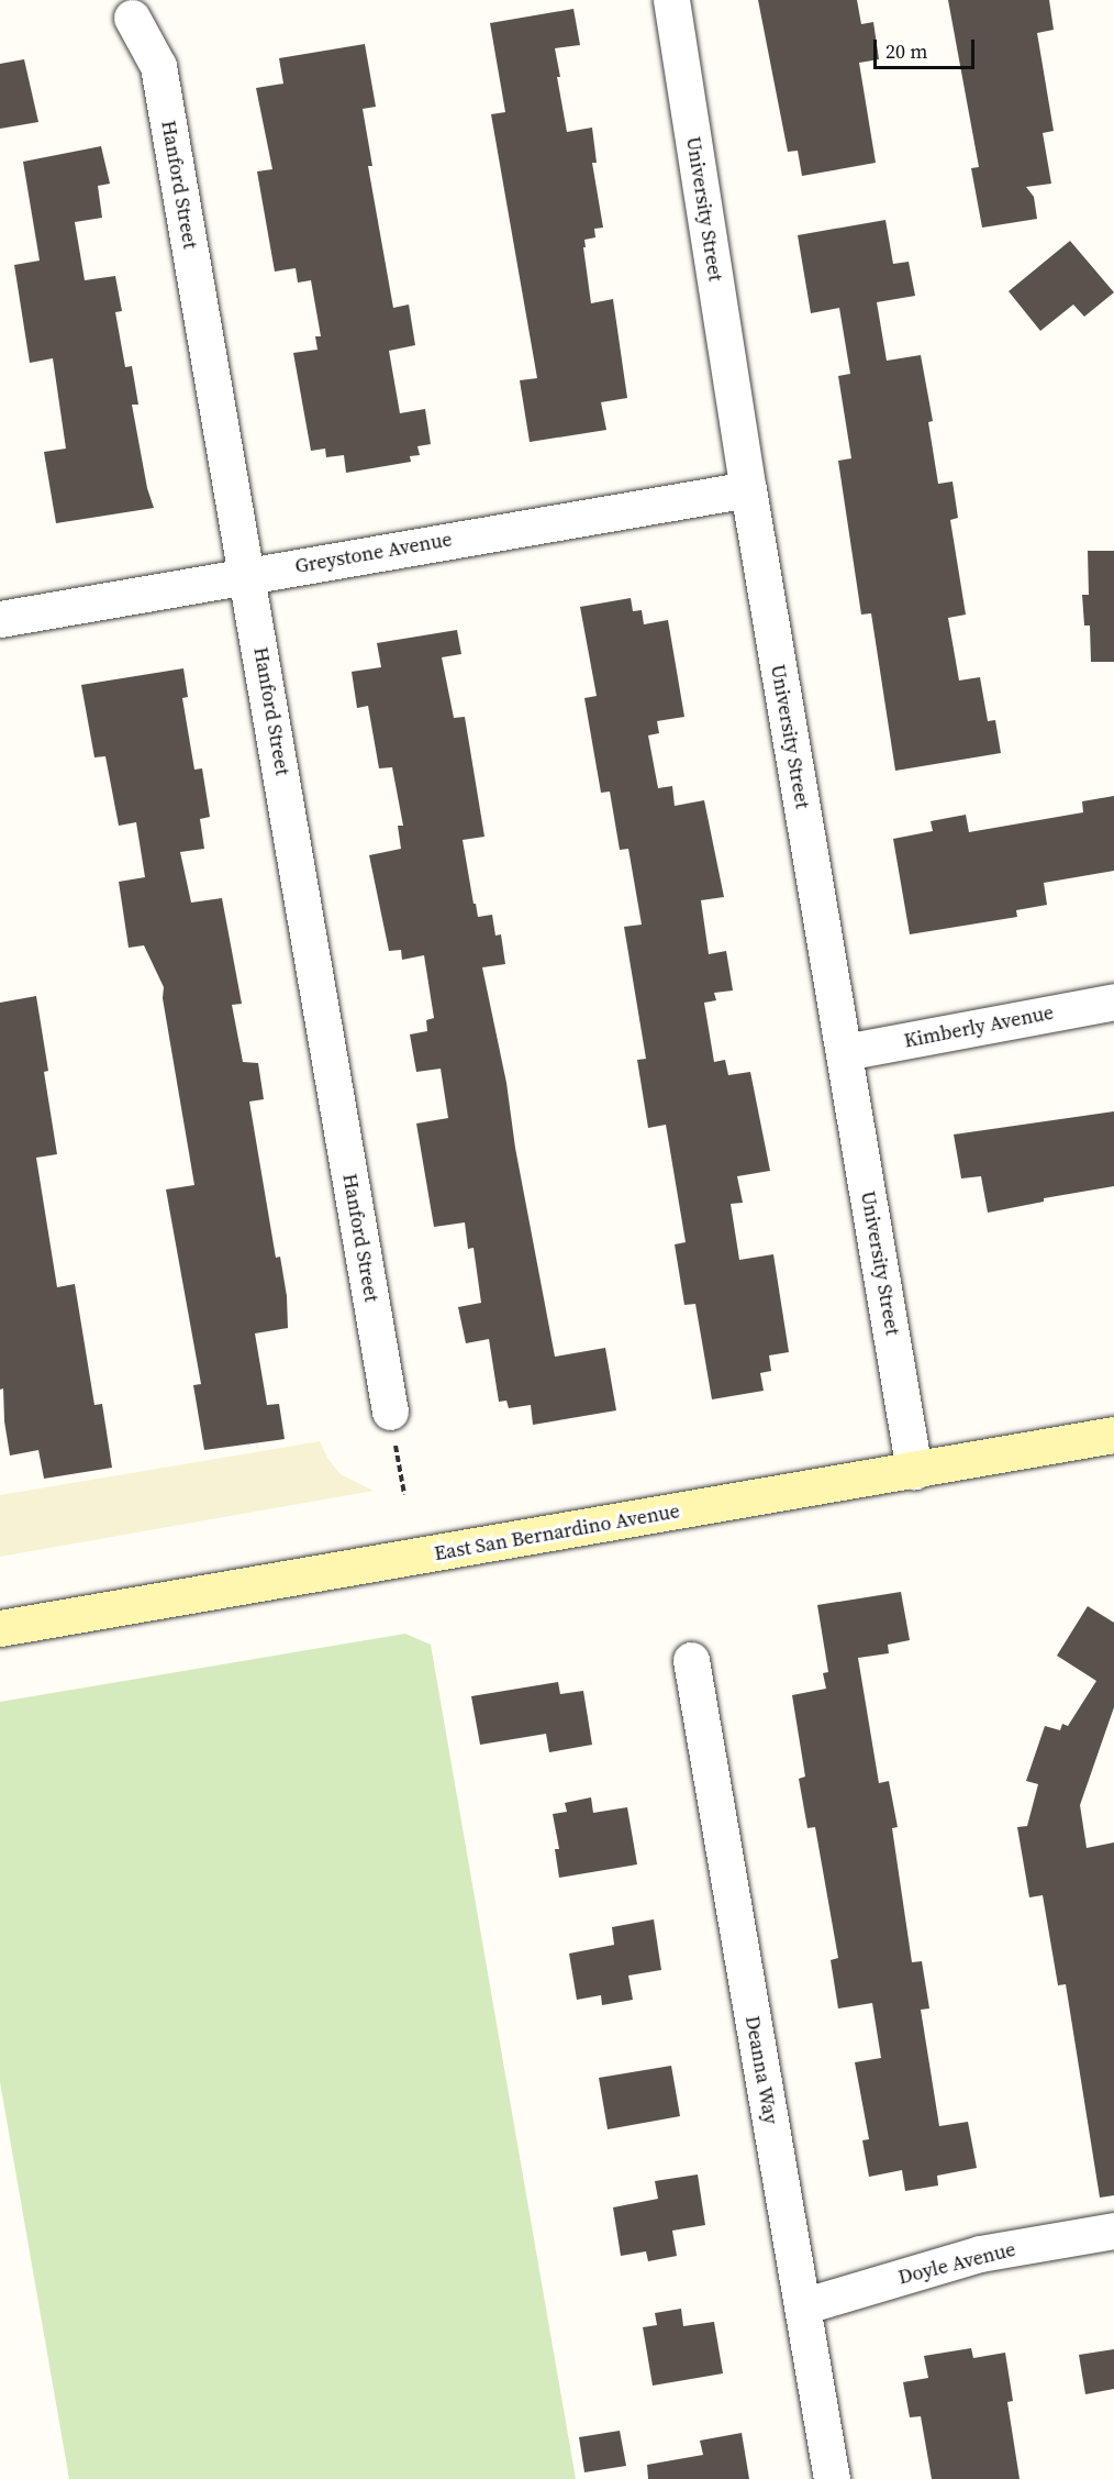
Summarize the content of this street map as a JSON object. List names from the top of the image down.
{
  "streets": {
    "street": [
      "Hanford Street",
      "University Street",
      "Greystone Avenue",
      "Kimberly Avenue",
      "East San Bernardino Avenue",
      "Deanna Way",
      "Doyle Avenue"
    ]
  },
  "crossings": [
    ["Hanford Street", "Greystone Avenue"],
    ["University Street", "Greystone Avenue"],
    ["University Street", "Kimberly Avenue"],
    ["University Street", "East San Bernardino Avenue"],
    ["Deanna Way", "Doyle Avenue"]
  ],
  "scale_bar": "20 m"
}
